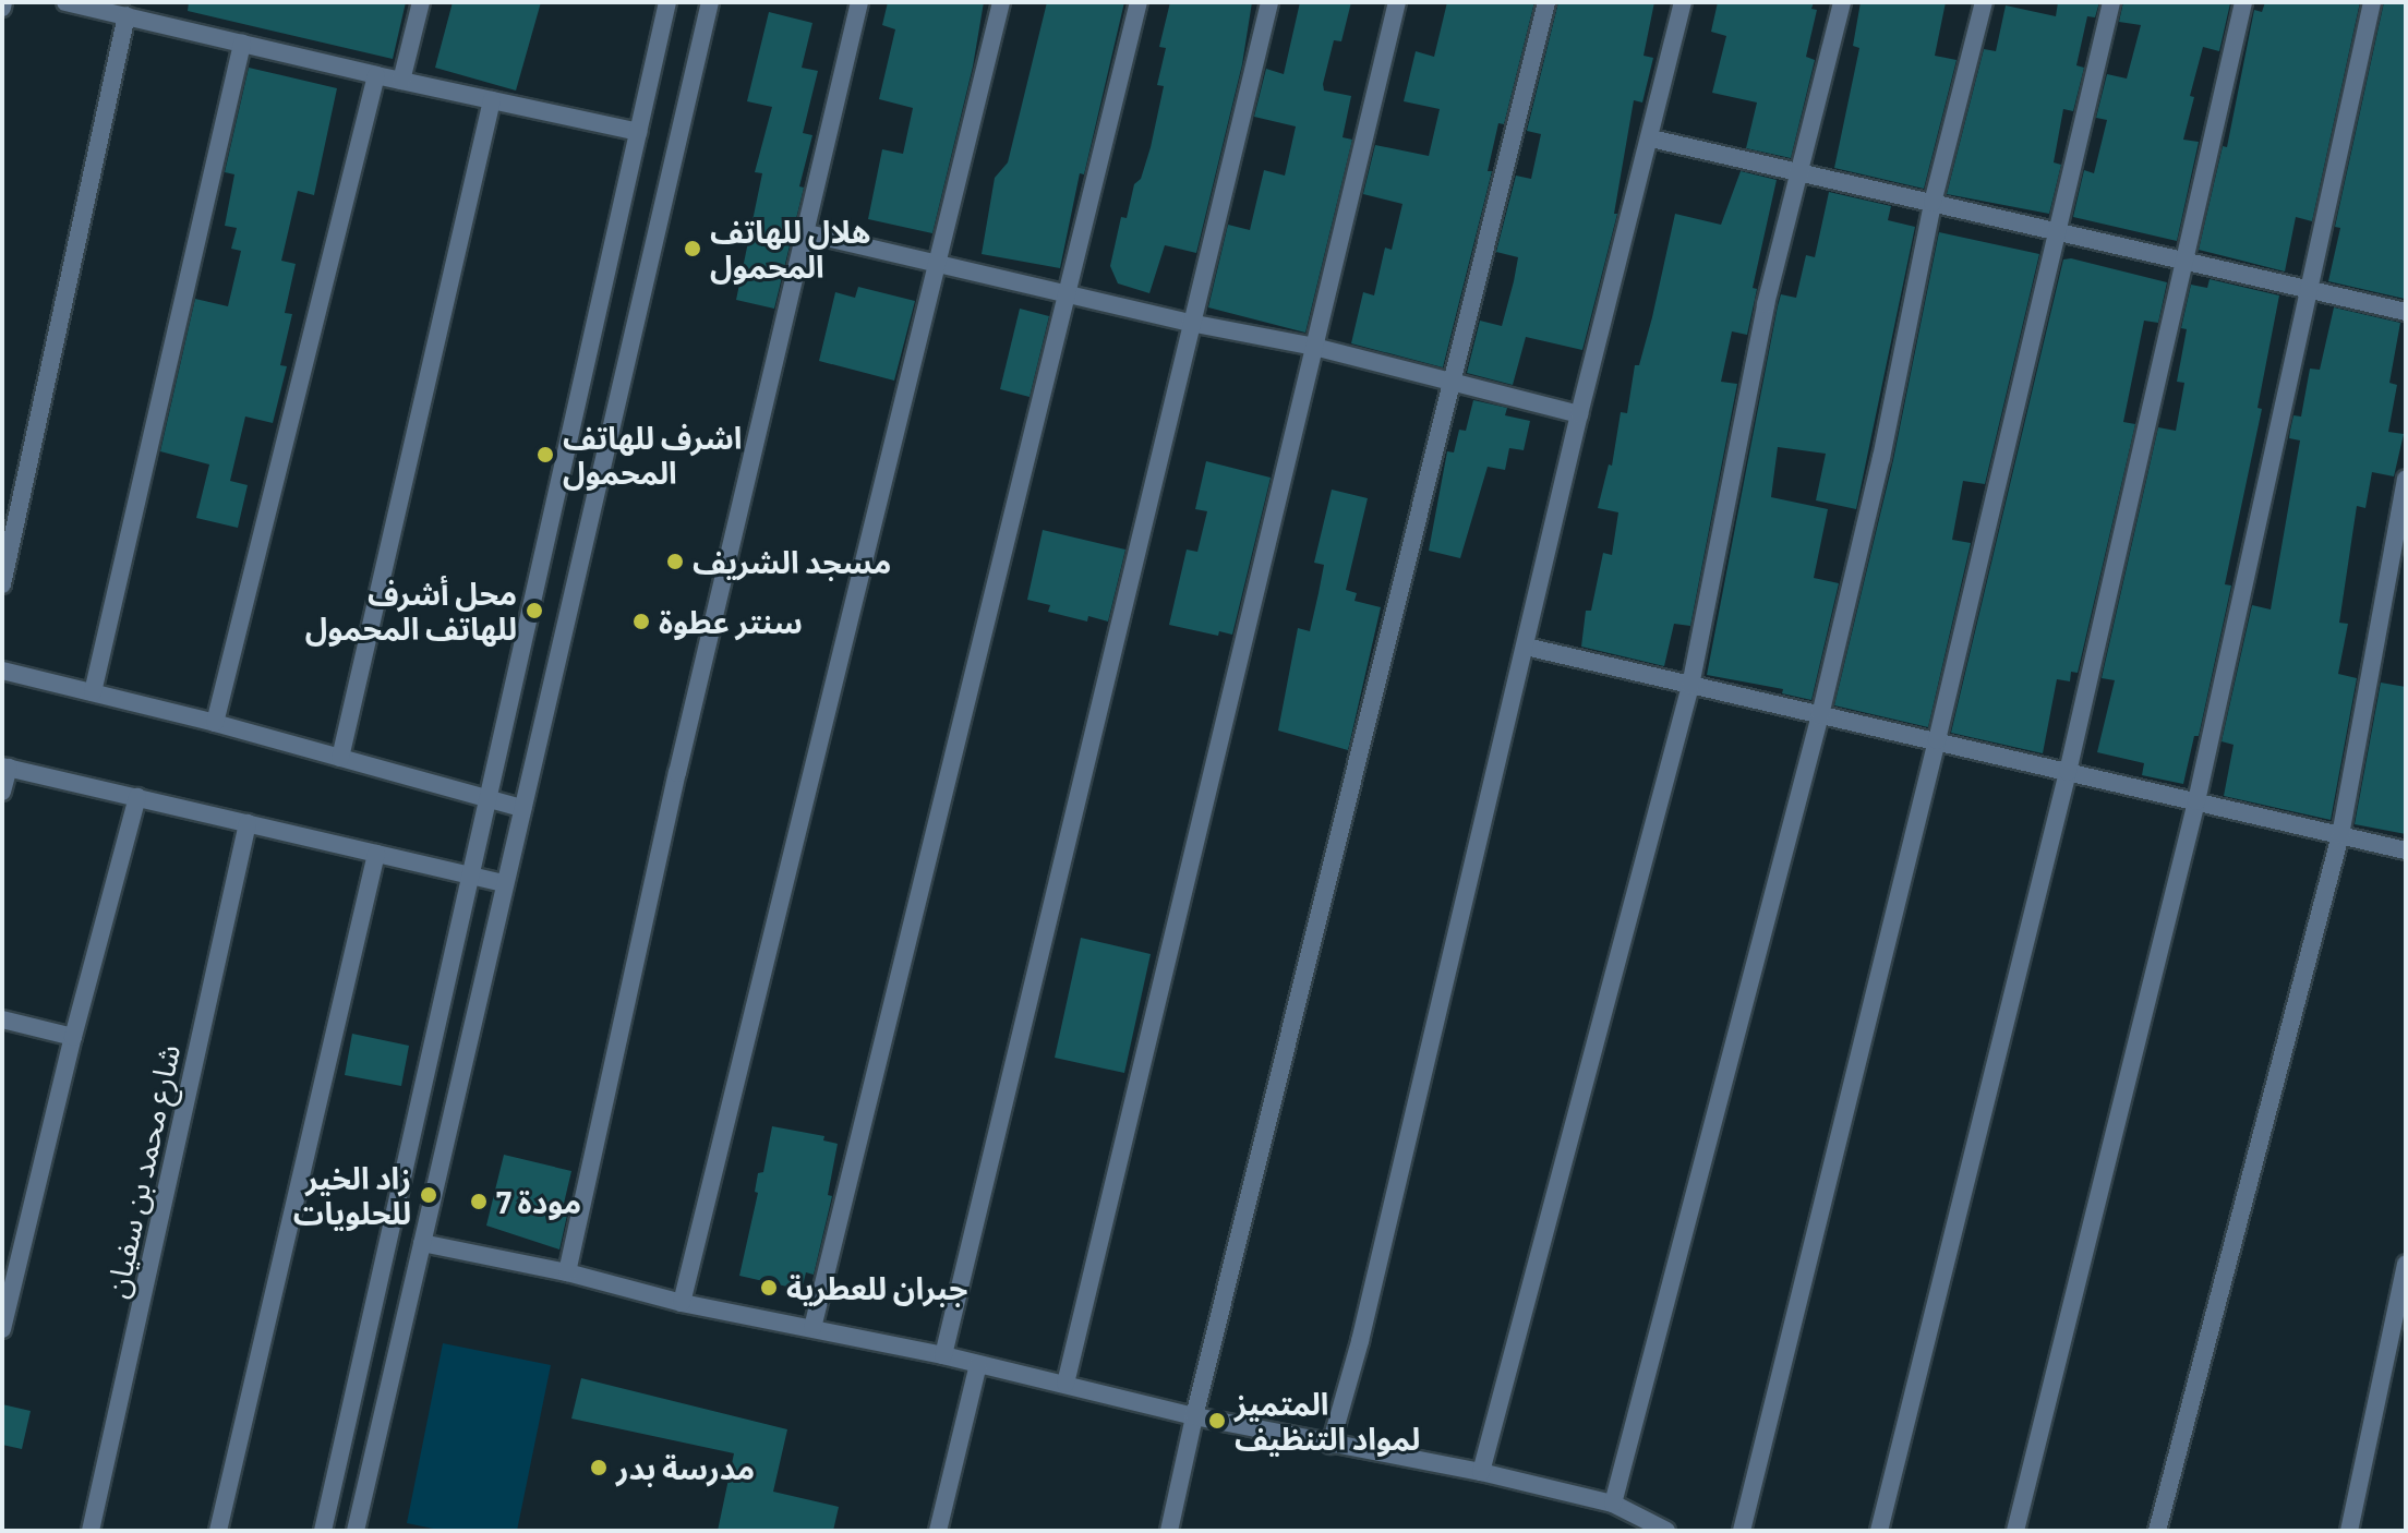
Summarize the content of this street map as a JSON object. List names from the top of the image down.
{
  "streets": {
    "street": ["شارع محمد بن سفيان"]
  },
  "places": [
    "هلال للهاتف المحمول",
    "اشرف للهاتف المحمول",
    "مسجد الشريف",
    "محل أشرف للهاتف المحمول",
    "سنتر عطوة",
    "زاد الخير للحلويات",
    "مودة 7",
    "جبران للعطرية",
    "المتميز لمواد التنظيف",
    "مدرسة بدر"
  ]
}
